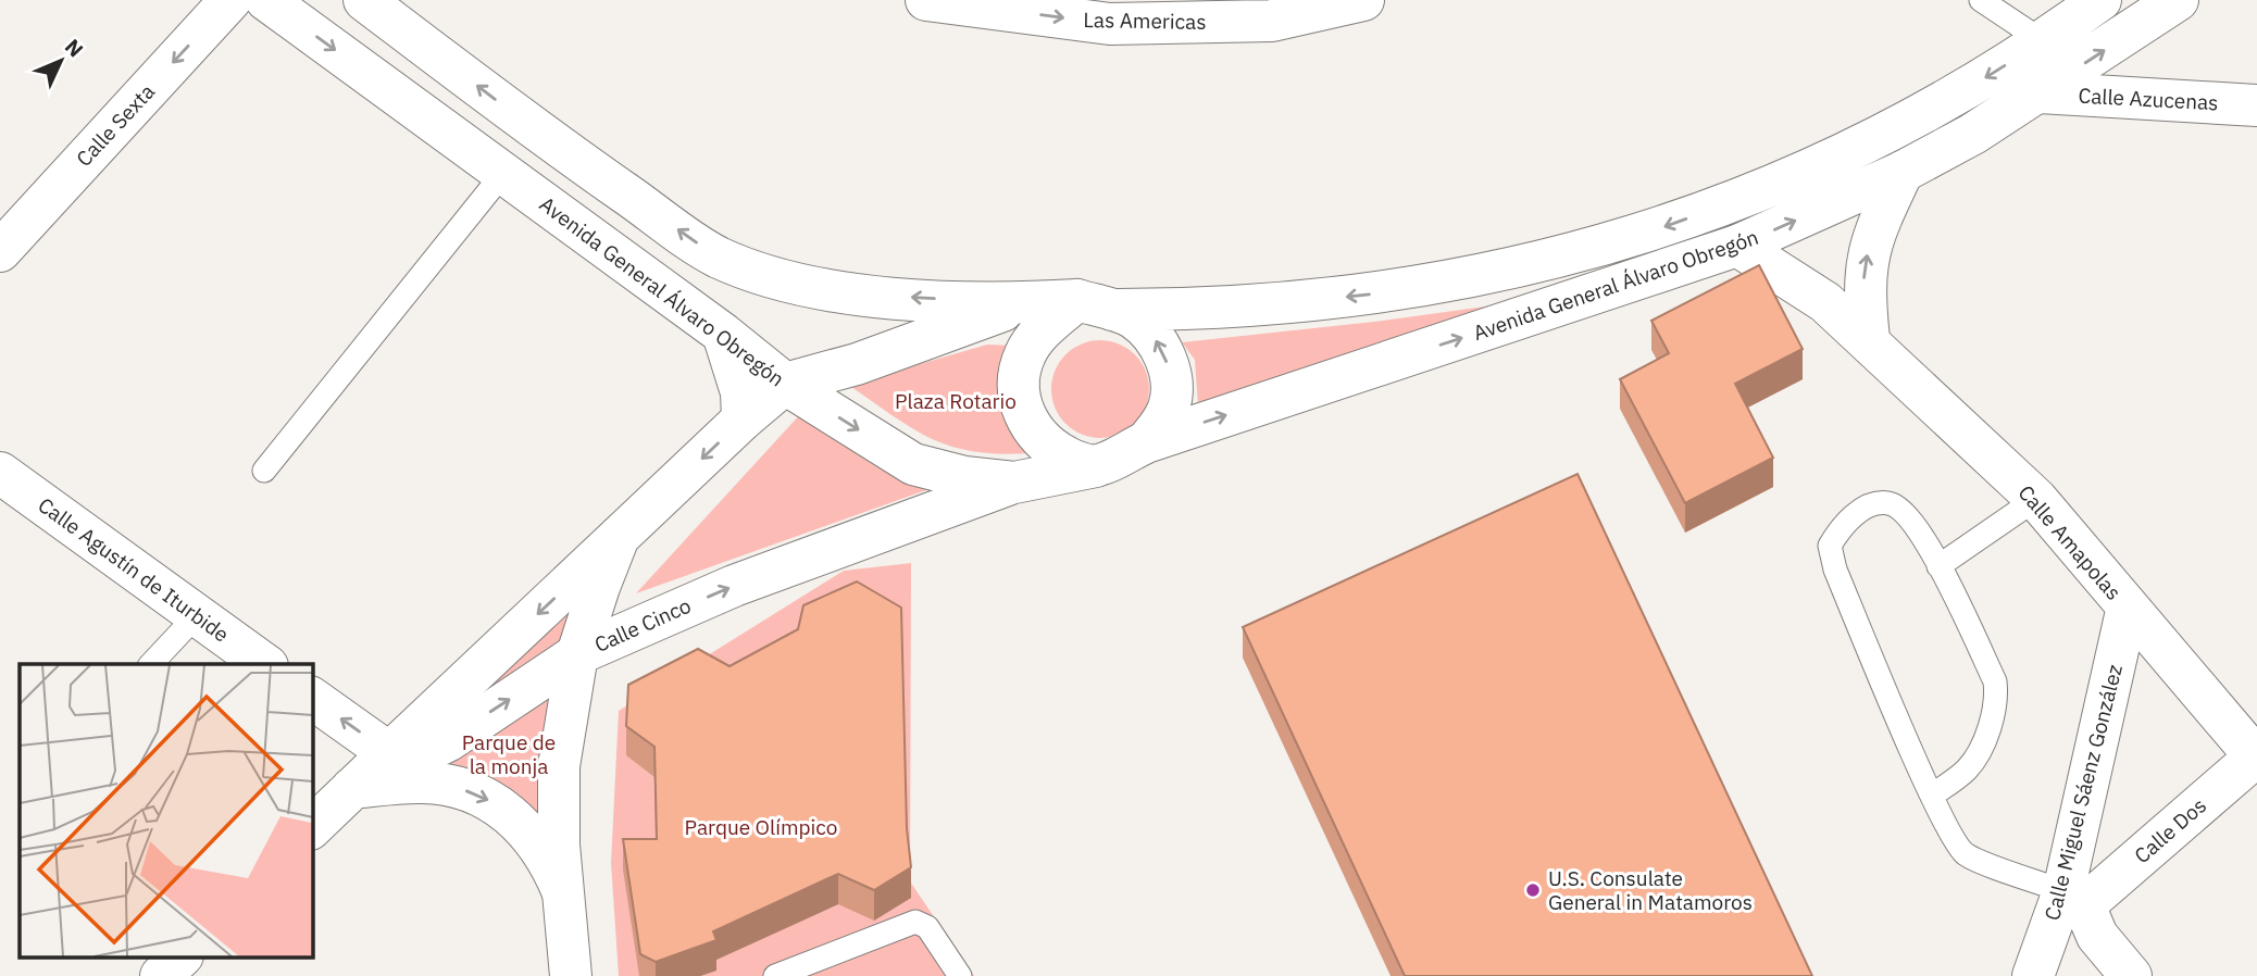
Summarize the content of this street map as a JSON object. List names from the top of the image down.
{
  "streets": {
    "main road": [
      "Las Americas",
      "Calle Azucenas",
      "Calle Sexta",
      "Avenida General Álvaro Obregón",
      "Calle Amapolas",
      "Calle Agustín de Iturbide",
      "Calle Cinco",
      "Calle Miguel Sáenz González",
      "Calle Dos"
    ]
  },
  "crossings": [
    ["Calle Azucenas", "Avenida General Álvaro Obregón"],
    ["Avenida General Álvaro Obregón", "Calle Amapolas"],
    ["Avenida General Álvaro Obregón", "Calle Cinco"],
    ["Calle Amapolas", "Calle Miguel Sáenz González"],
    ["Calle Amapolas", "Calle Dos"],
    ["Calle Miguel Sáenz González", "Calle Dos"]
  ],
  "one_way": ["Calle Sexta"],
  "parks": ["Plaza Rotario", "Parque de la monja", "Parque Olímpico"],
  "places": ["U.S. Consulate General in Matamoros"],
  "north": "top right"
}
